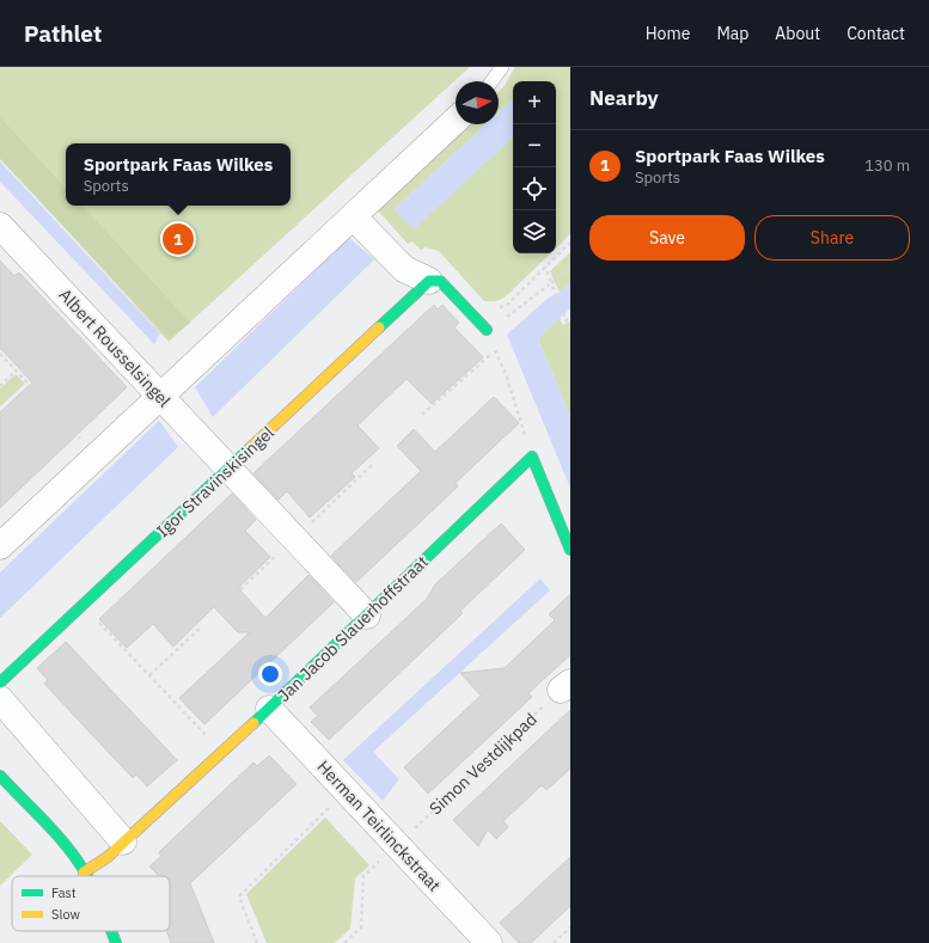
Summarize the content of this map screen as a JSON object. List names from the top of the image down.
{
  "streets": {
    "street": [
      "Albert Rousselsingel",
      "Igor Stravinskisingel",
      "Jan Jacob Slauerhoffstraat",
      "Herman Teirlinckstraat"
    ],
    "path": ["Simon Vestdijkpad"]
  },
  "crossings": [
    ["Albert Rousselsingel", "Igor Stravinskisingel"],
    ["Albert Rousselsingel", "Jan Jacob Slauerhoffstraat"],
    ["Jan Jacob Slauerhoffstraat", "Herman Teirlinckstraat"],
    ["Simon Vestdijkpad", "Herman Teirlinckstraat"]
  ],
  "legend": ["Fast", "Slow"],
  "north": "right",
  "page": {
    "header": "Pathlet",
    "nav": [
      "Home",
      "Map",
      "About",
      "Contact"
    ],
    "heading": "Nearby",
    "map_buttons": ["+", "−"],
    "list": [
      {
        "mark": "1",
        "name": "Sportpark Faas Wilkes",
        "note": "Sports",
        "value": "130 m"
      }
    ],
    "popup": ["Sportpark Faas Wilkes", "Sports"],
    "buttons": ["Save", "Share"],
    "pins": "1"
  }
}
